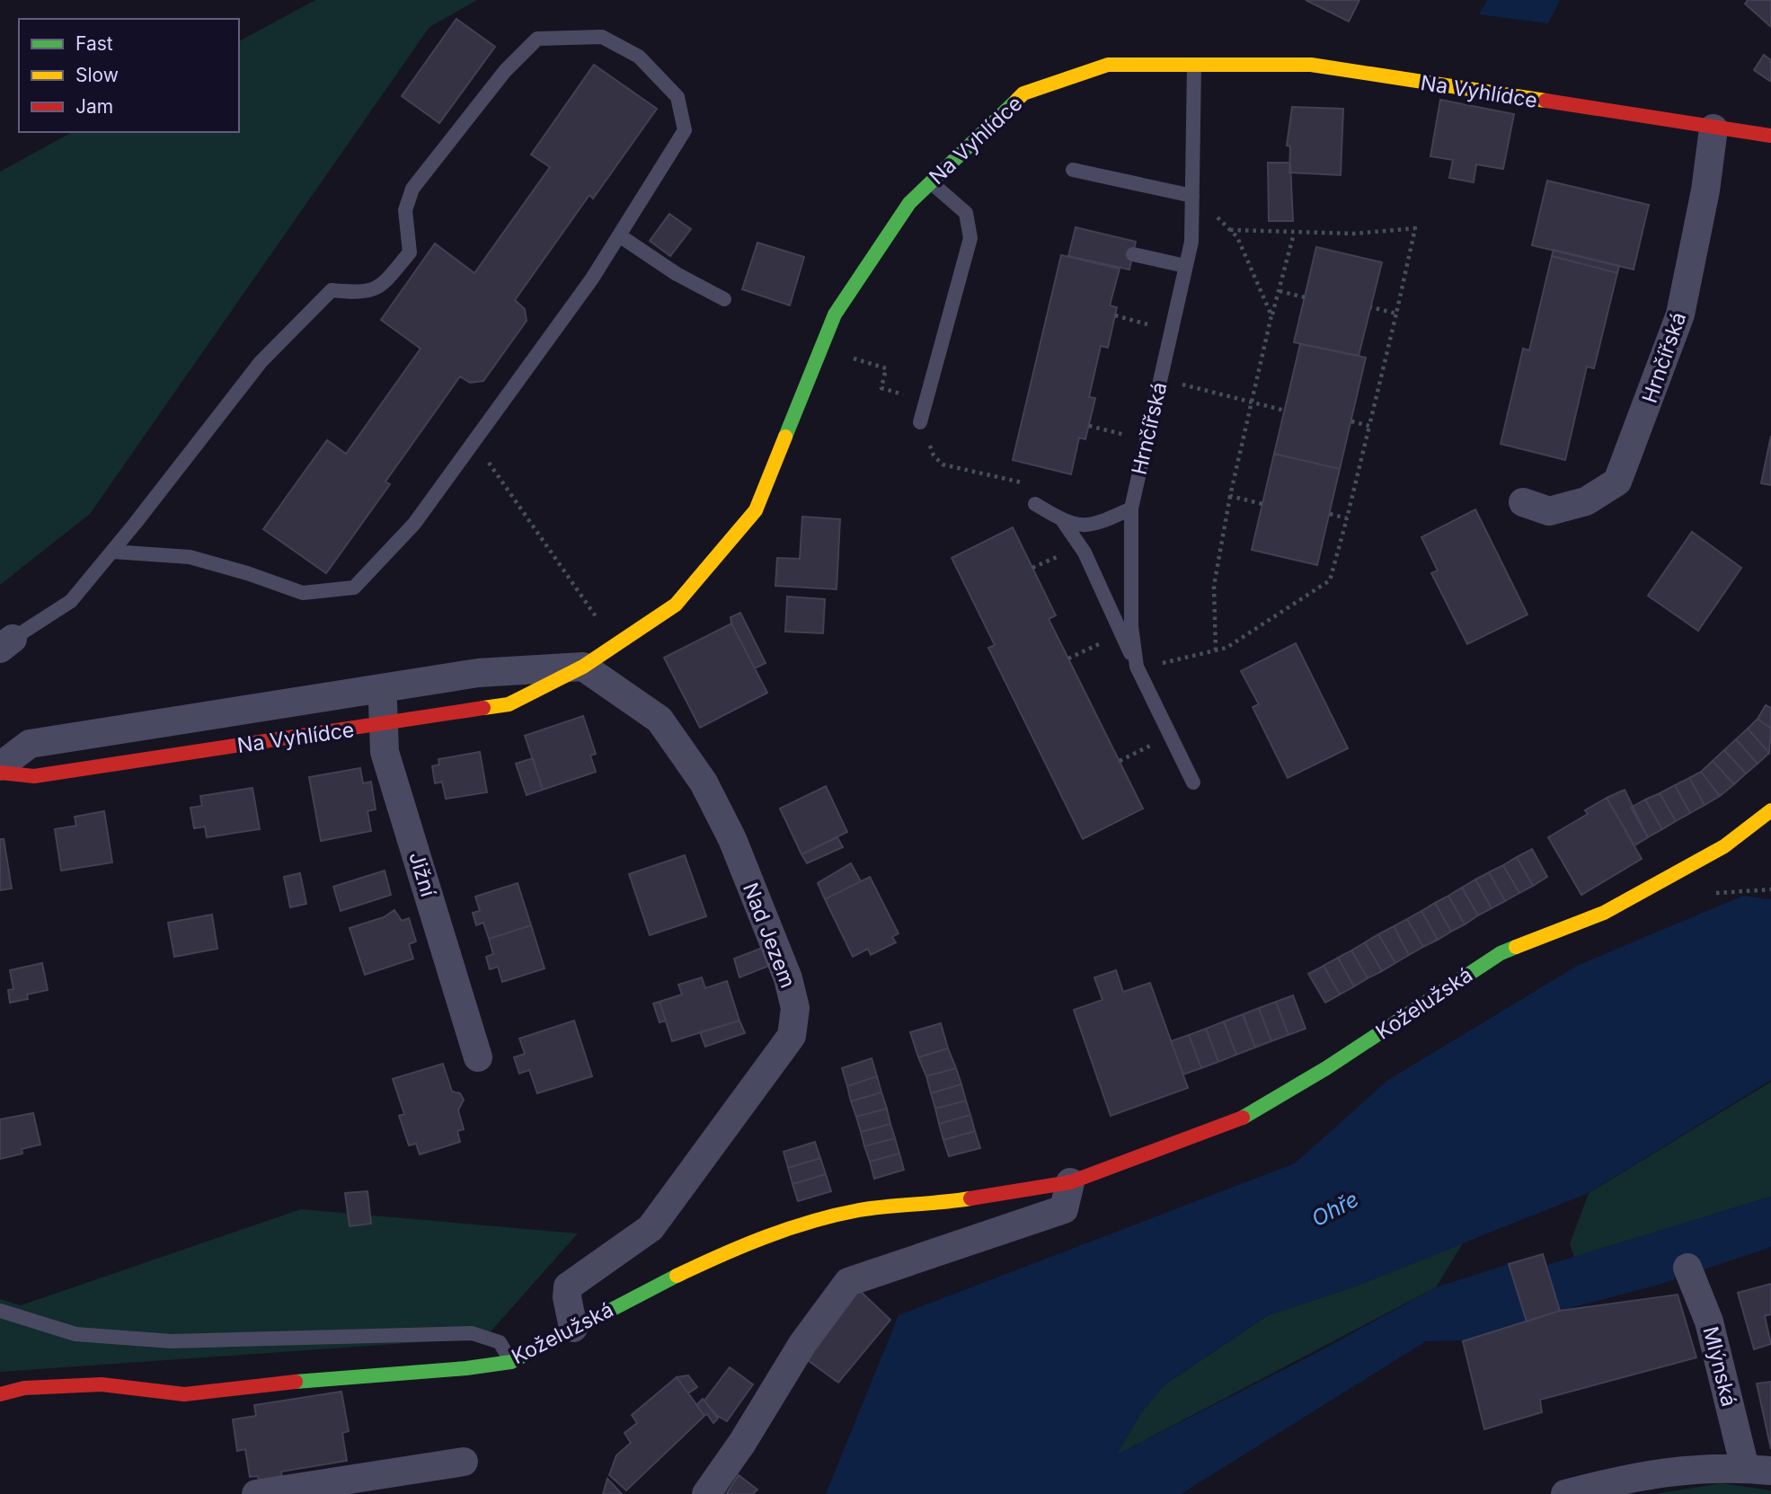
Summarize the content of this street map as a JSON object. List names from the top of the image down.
{
  "streets": {
    "street": [
      "Na Vyhlídce",
      "Hrnčířská",
      "Jižní",
      "Nad Jezem",
      "Koželužská",
      "Mlýnská"
    ]
  },
  "crossings": [
    ["Na Vyhlídce", "Hrnčířská"],
    ["Na Vyhlídce", "Jižní"],
    ["Na Vyhlídce", "Nad Jezem"],
    ["Nad Jezem", "Koželužská"]
  ],
  "water": ["Ohře"],
  "legend": ["Fast", "Slow", "Jam"]
}
